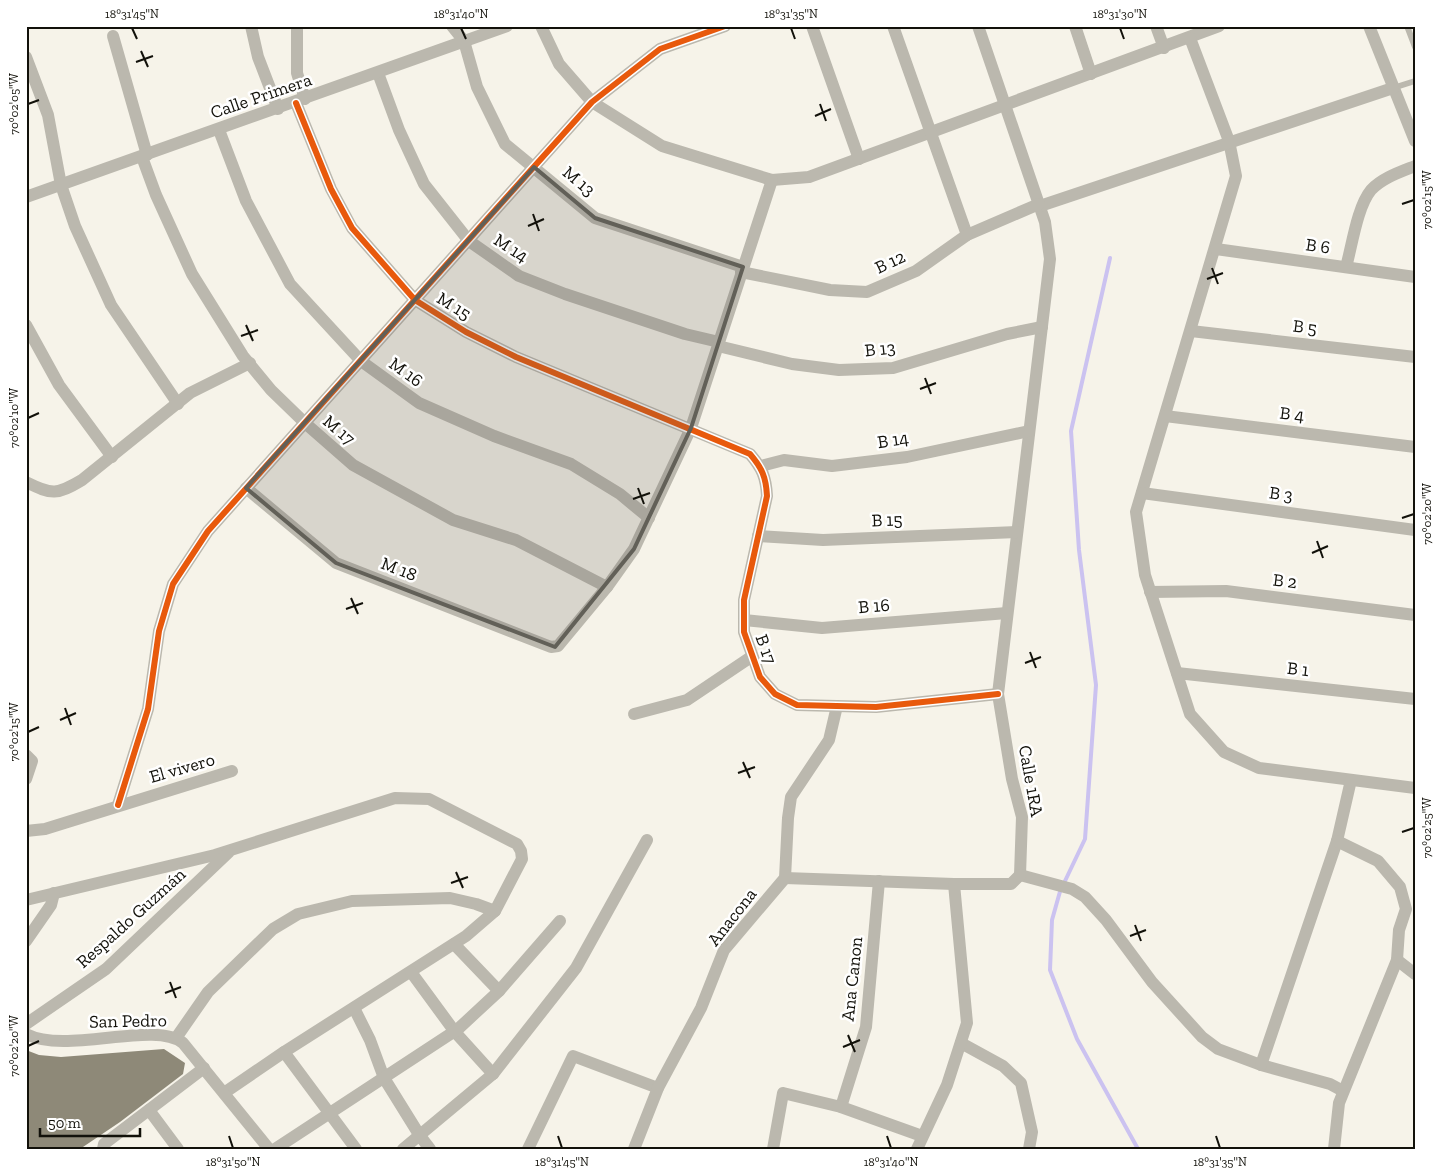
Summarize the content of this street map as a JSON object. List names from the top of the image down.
{
  "streets": {
    "street": [
      "Calle Primera",
      "M 13",
      "B 6",
      "M 14",
      "B 12",
      "M 15",
      "B 5",
      "B 13",
      "M 16",
      "B 4",
      "M 17",
      "B 14",
      "B 3",
      "B 15",
      "M 18",
      "B 2",
      "B 16",
      "B 17",
      "B 1",
      "El vivero",
      "Calle 1RA",
      "Anacona",
      "Respaldo Guzmán",
      "Ana Canon",
      "San Pedro"
    ]
  },
  "crossings": [
    ["Calle Primera", "M 13"],
    ["Calle Primera", "M 14"],
    ["Calle Primera", "M 15"],
    ["Calle Primera", "M 16"],
    ["Calle Primera", "M 17"],
    ["M 13", "B 12"],
    ["M 14", "B 13"],
    ["B 12", "Calle 1RA"],
    ["B 13", "Calle 1RA"],
    ["M 17", "M 18"],
    ["B 14", "B 17"],
    ["B 14", "Calle 1RA"],
    ["B 15", "B 17"],
    ["B 15", "Calle 1RA"],
    ["B 16", "B 17"],
    ["B 16", "Calle 1RA"],
    ["B 17", "Calle 1RA"]
  ],
  "scale_bar": "50 m",
  "coordinates": [
    "18°31'45\"N",
    "18°31'40\"N",
    "18°31'35\"N",
    "18°31'30\"N",
    "70°02'05\"W",
    "70°02'15\"W",
    "70°02'10\"W",
    "70°02'20\"W",
    "70°02'25\"W",
    "18°31'50\"N"
  ]
}
